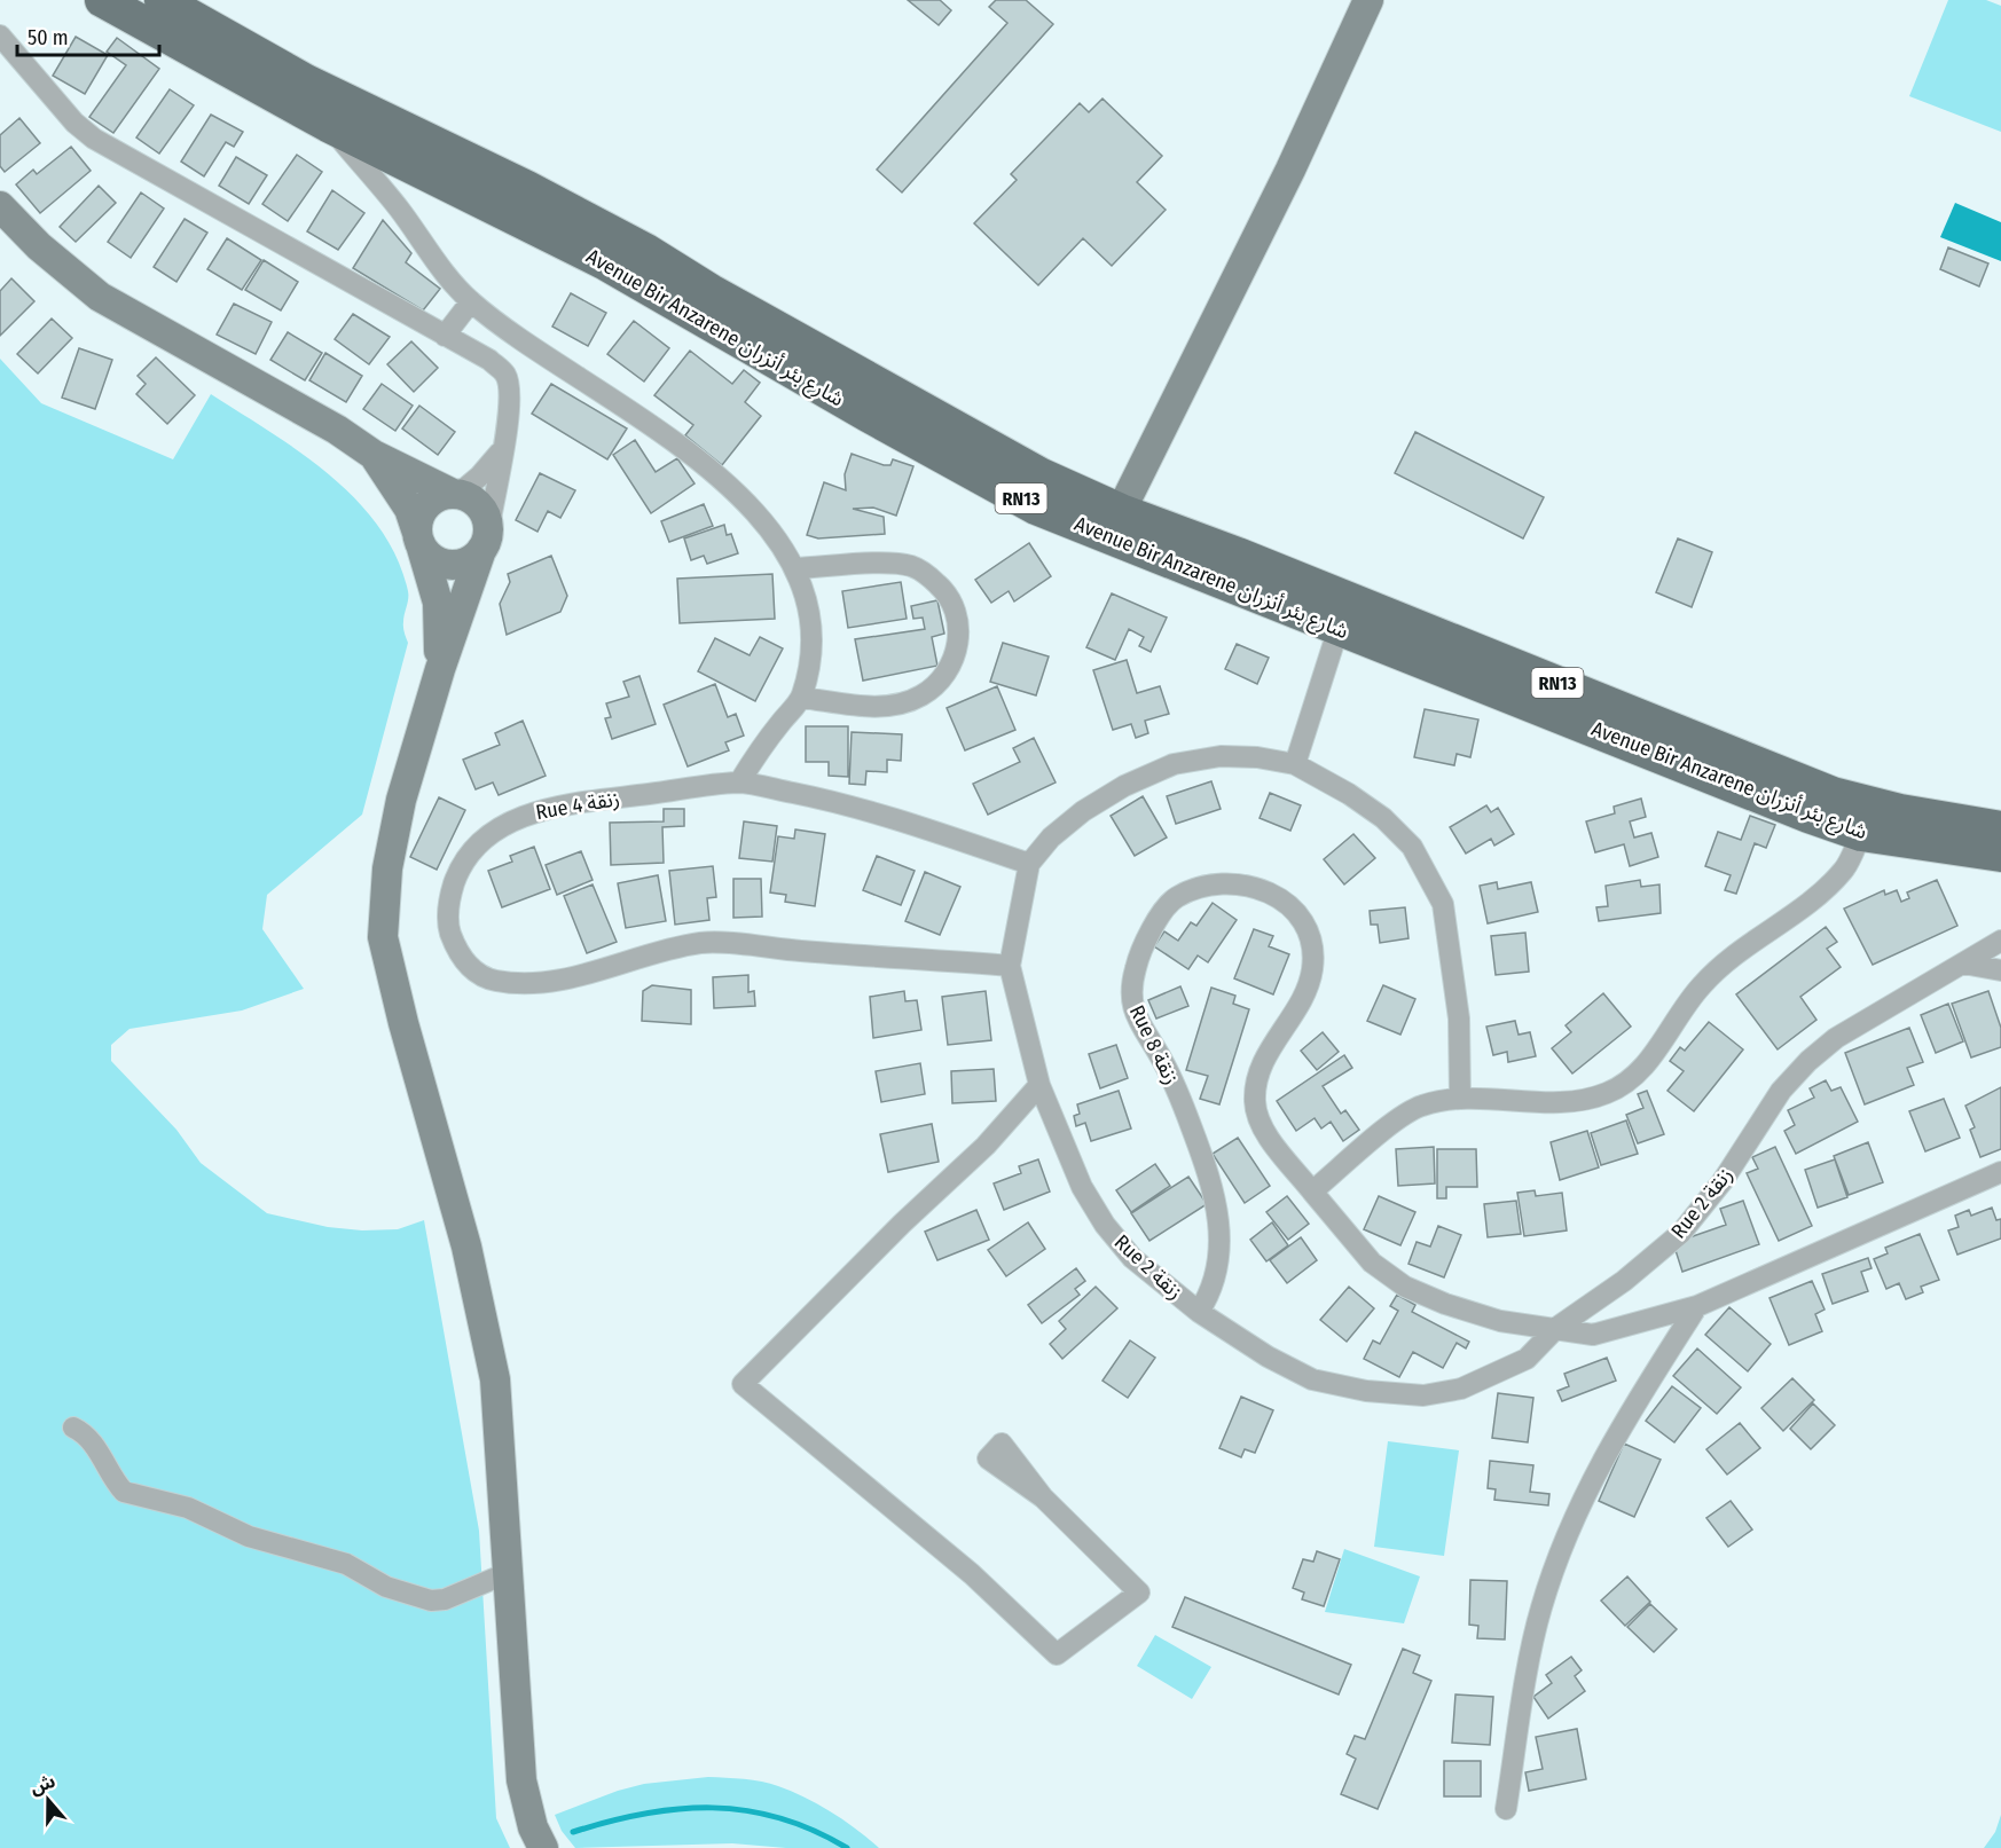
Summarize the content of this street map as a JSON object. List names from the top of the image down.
{
  "streets": {
    "main road": ["Avenue Bir Anzarene شارع بئر أنزران", "RN13"],
    "street": ["Rue 4 زنقة", "Rue 8 زنقة", "Rue 2 زنقة"]
  },
  "crossings": [
    ["Rue 4 زنقة", "Rue 2 زنقة"],
    ["Rue 8 زنقة", "Rue 2 زنقة"]
  ],
  "scale_bar": "50 m",
  "north": "top"
}
